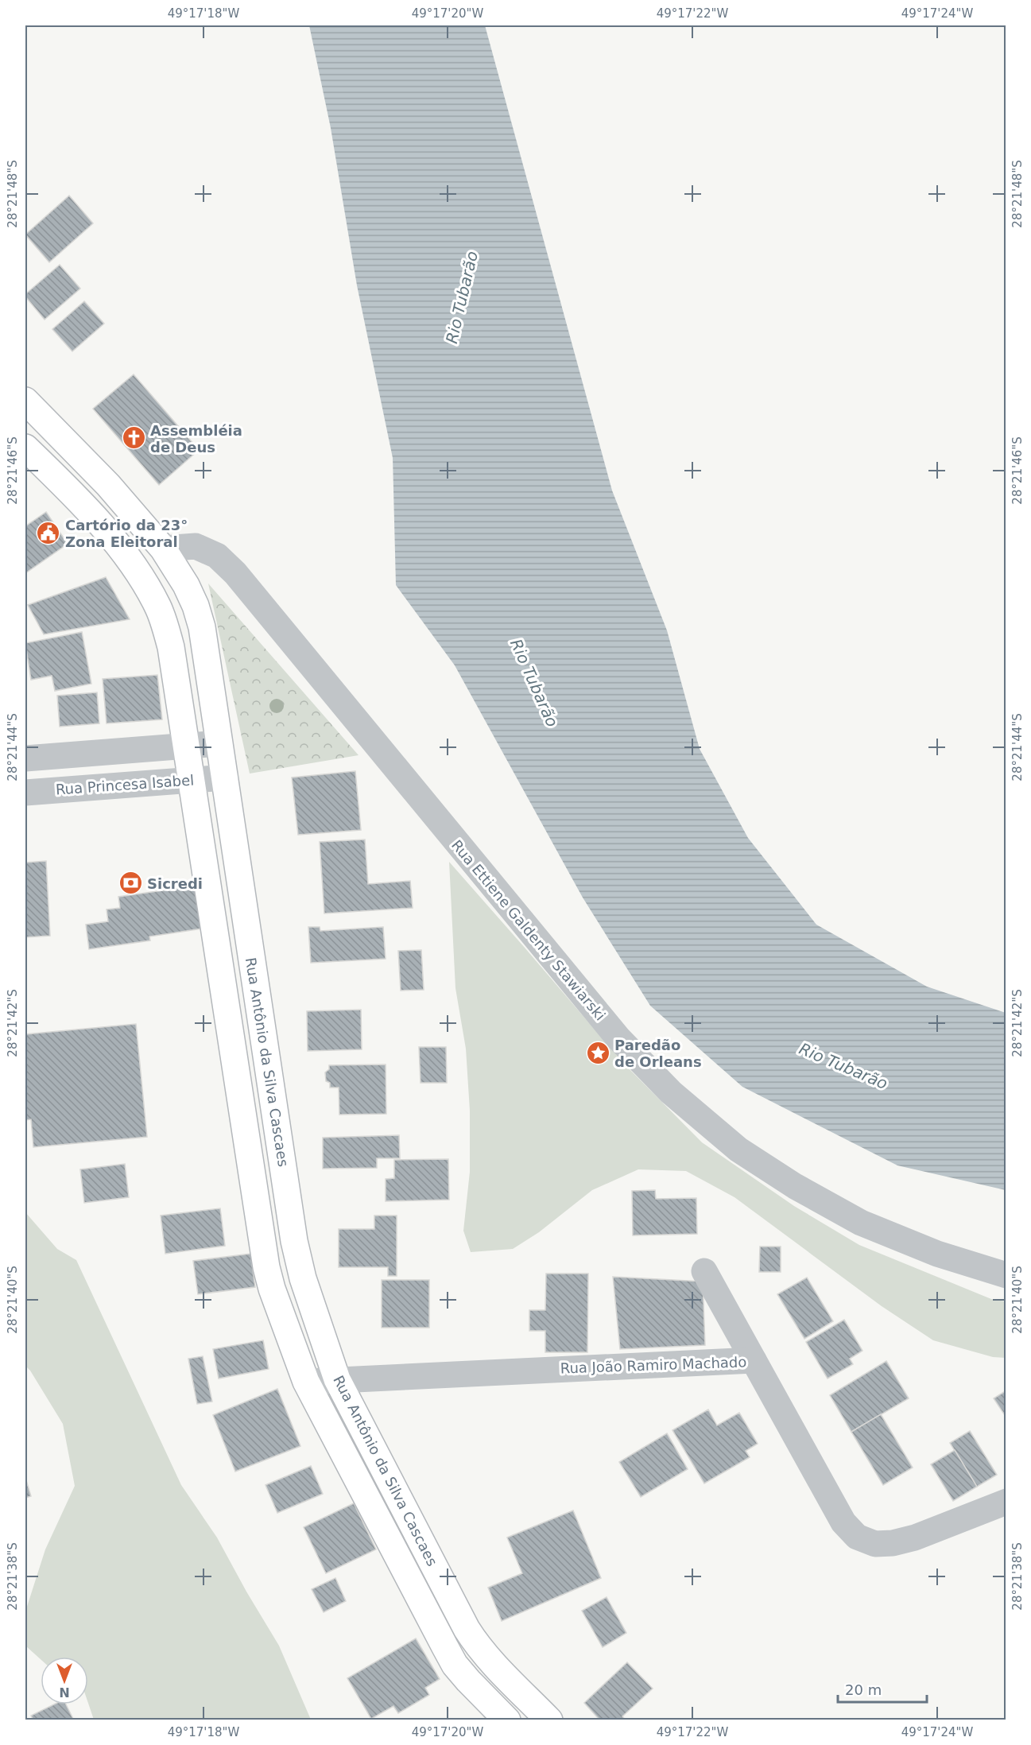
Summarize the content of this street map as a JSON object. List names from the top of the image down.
{
  "streets": {
    "main road": ["Rua Antônio da Silva Cascaes"],
    "street": ["Rua Princesa Isabel", "Rua Ettiene Galdenty Stawiarski", "Rua João Ramiro Machado"]
  },
  "crossings": [
    ["Rua Princesa Isabel", "Rua Antônio da Silva Cascaes"],
    ["Rua Ettiene Galdenty Stawiarski", "Rua Antônio da Silva Cascaes"],
    ["Rua Antônio da Silva Cascaes", "Rua João Ramiro Machado"]
  ],
  "water": ["Rio Tubarão"],
  "places": {
    "church": ["Assembléia de Deus"],
    "public building": ["Cartório da 23° Zona Eleitoral"],
    "bank": ["Sicredi"],
    "place": ["Paredão de Orleans"]
  },
  "scale_bar": "20 m",
  "north": "bottom",
  "coordinates": [
    "49°17'18\"W",
    "49°17'20\"W",
    "49°17'22\"W",
    "49°17'24\"W",
    "28°21'48\"S",
    "28°21'46\"S",
    "28°21'44\"S",
    "28°21'42\"S",
    "28°21'40\"S",
    "28°21'38\"S"
  ]
}
